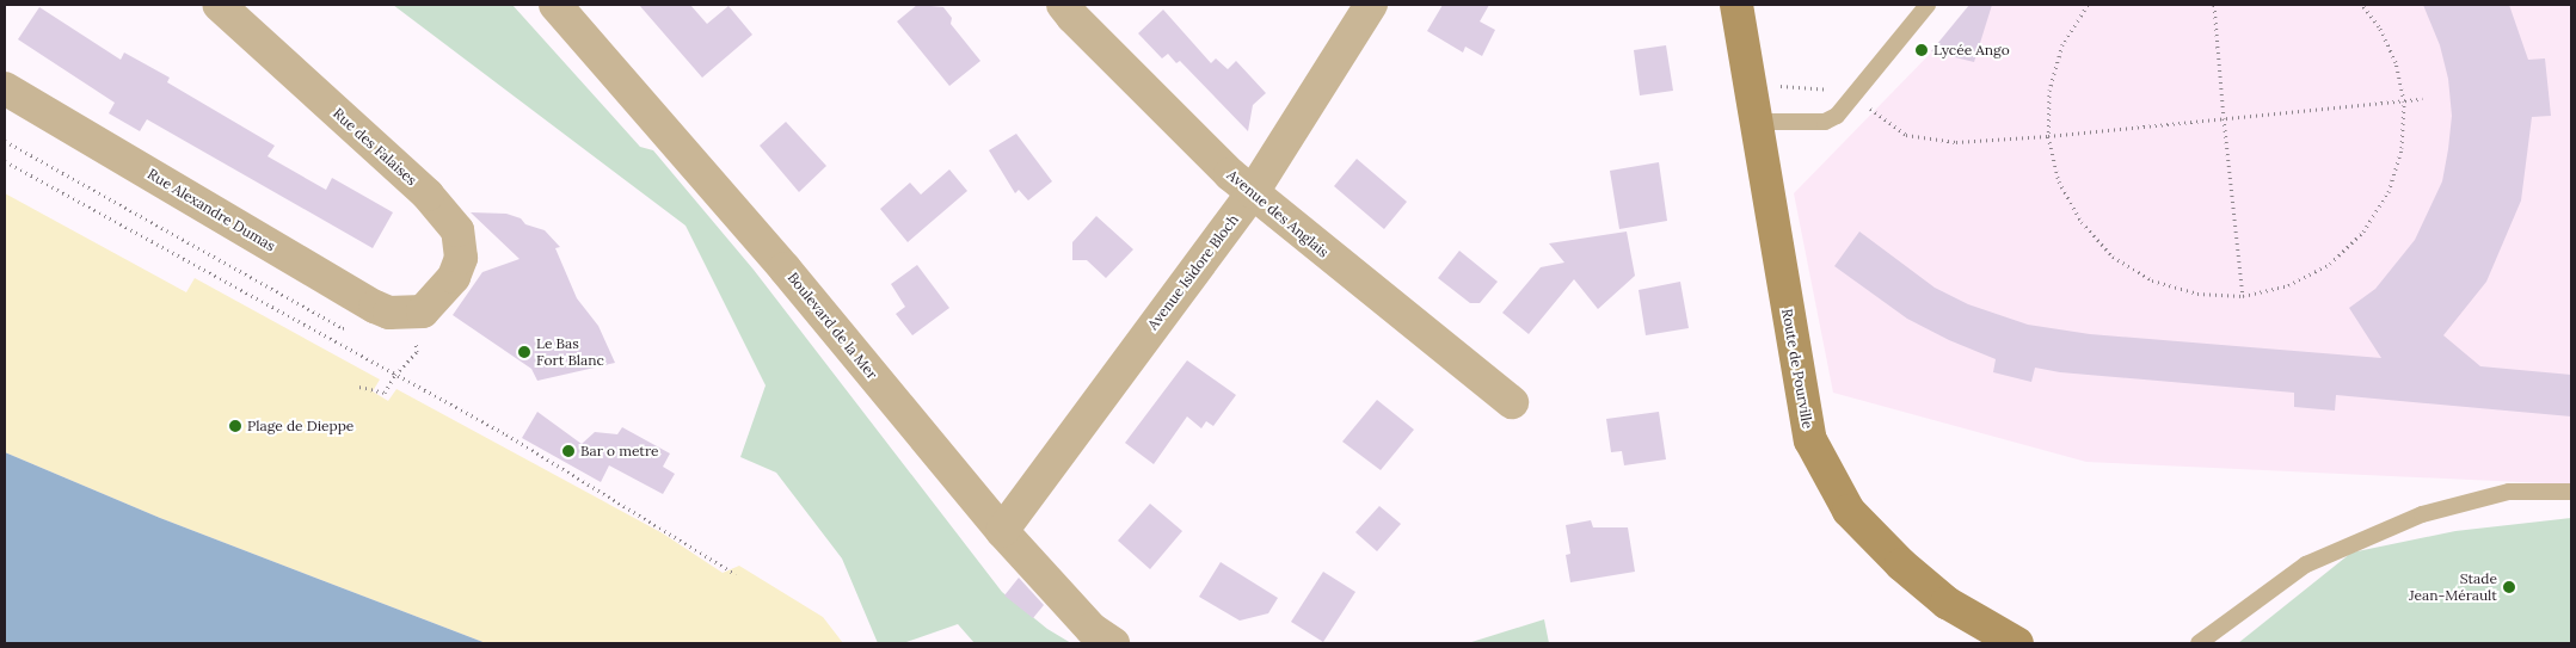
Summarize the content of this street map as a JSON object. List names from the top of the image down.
{
  "streets": {
    "main road": ["Route de Pourville"],
    "street": [
      "Rue des Falaises",
      "Rue Alexandre Dumas",
      "Avenue des Anglais",
      "Avenue Isidore Bloch",
      "Boulevard de la Mer"
    ]
  },
  "crossings": [
    ["Rue des Falaises", "Rue Alexandre Dumas"],
    ["Avenue des Anglais", "Avenue Isidore Bloch"],
    ["Avenue Isidore Bloch", "Boulevard de la Mer"]
  ],
  "places": [
    "Lycée Ango",
    "Le Bas Fort Blanc",
    "Plage de Dieppe",
    "Bar o metre",
    "Stade Jean-Mérault"
  ]
}
